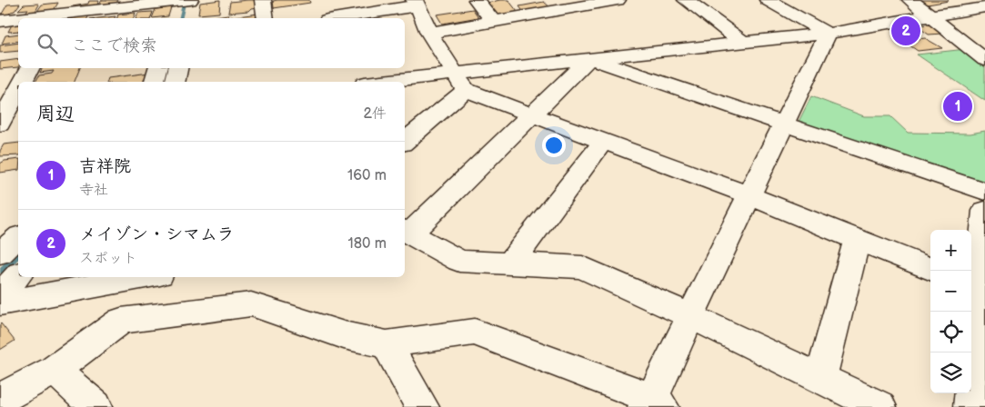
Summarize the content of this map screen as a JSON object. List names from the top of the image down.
{
  "page": {
    "pins": ["2", "1"],
    "search": "ここで検索",
    "heading": ["周辺", "2件"],
    "list": [
      {
        "mark": "1",
        "name": "吉祥院",
        "note": "寺社",
        "value": "160 m"
      },
      {
        "mark": "2",
        "name": "メイゾン・シマムラ",
        "note": "スポット",
        "value": "180 m"
      }
    ],
    "map_buttons": ["+", "−"]
  }
}
